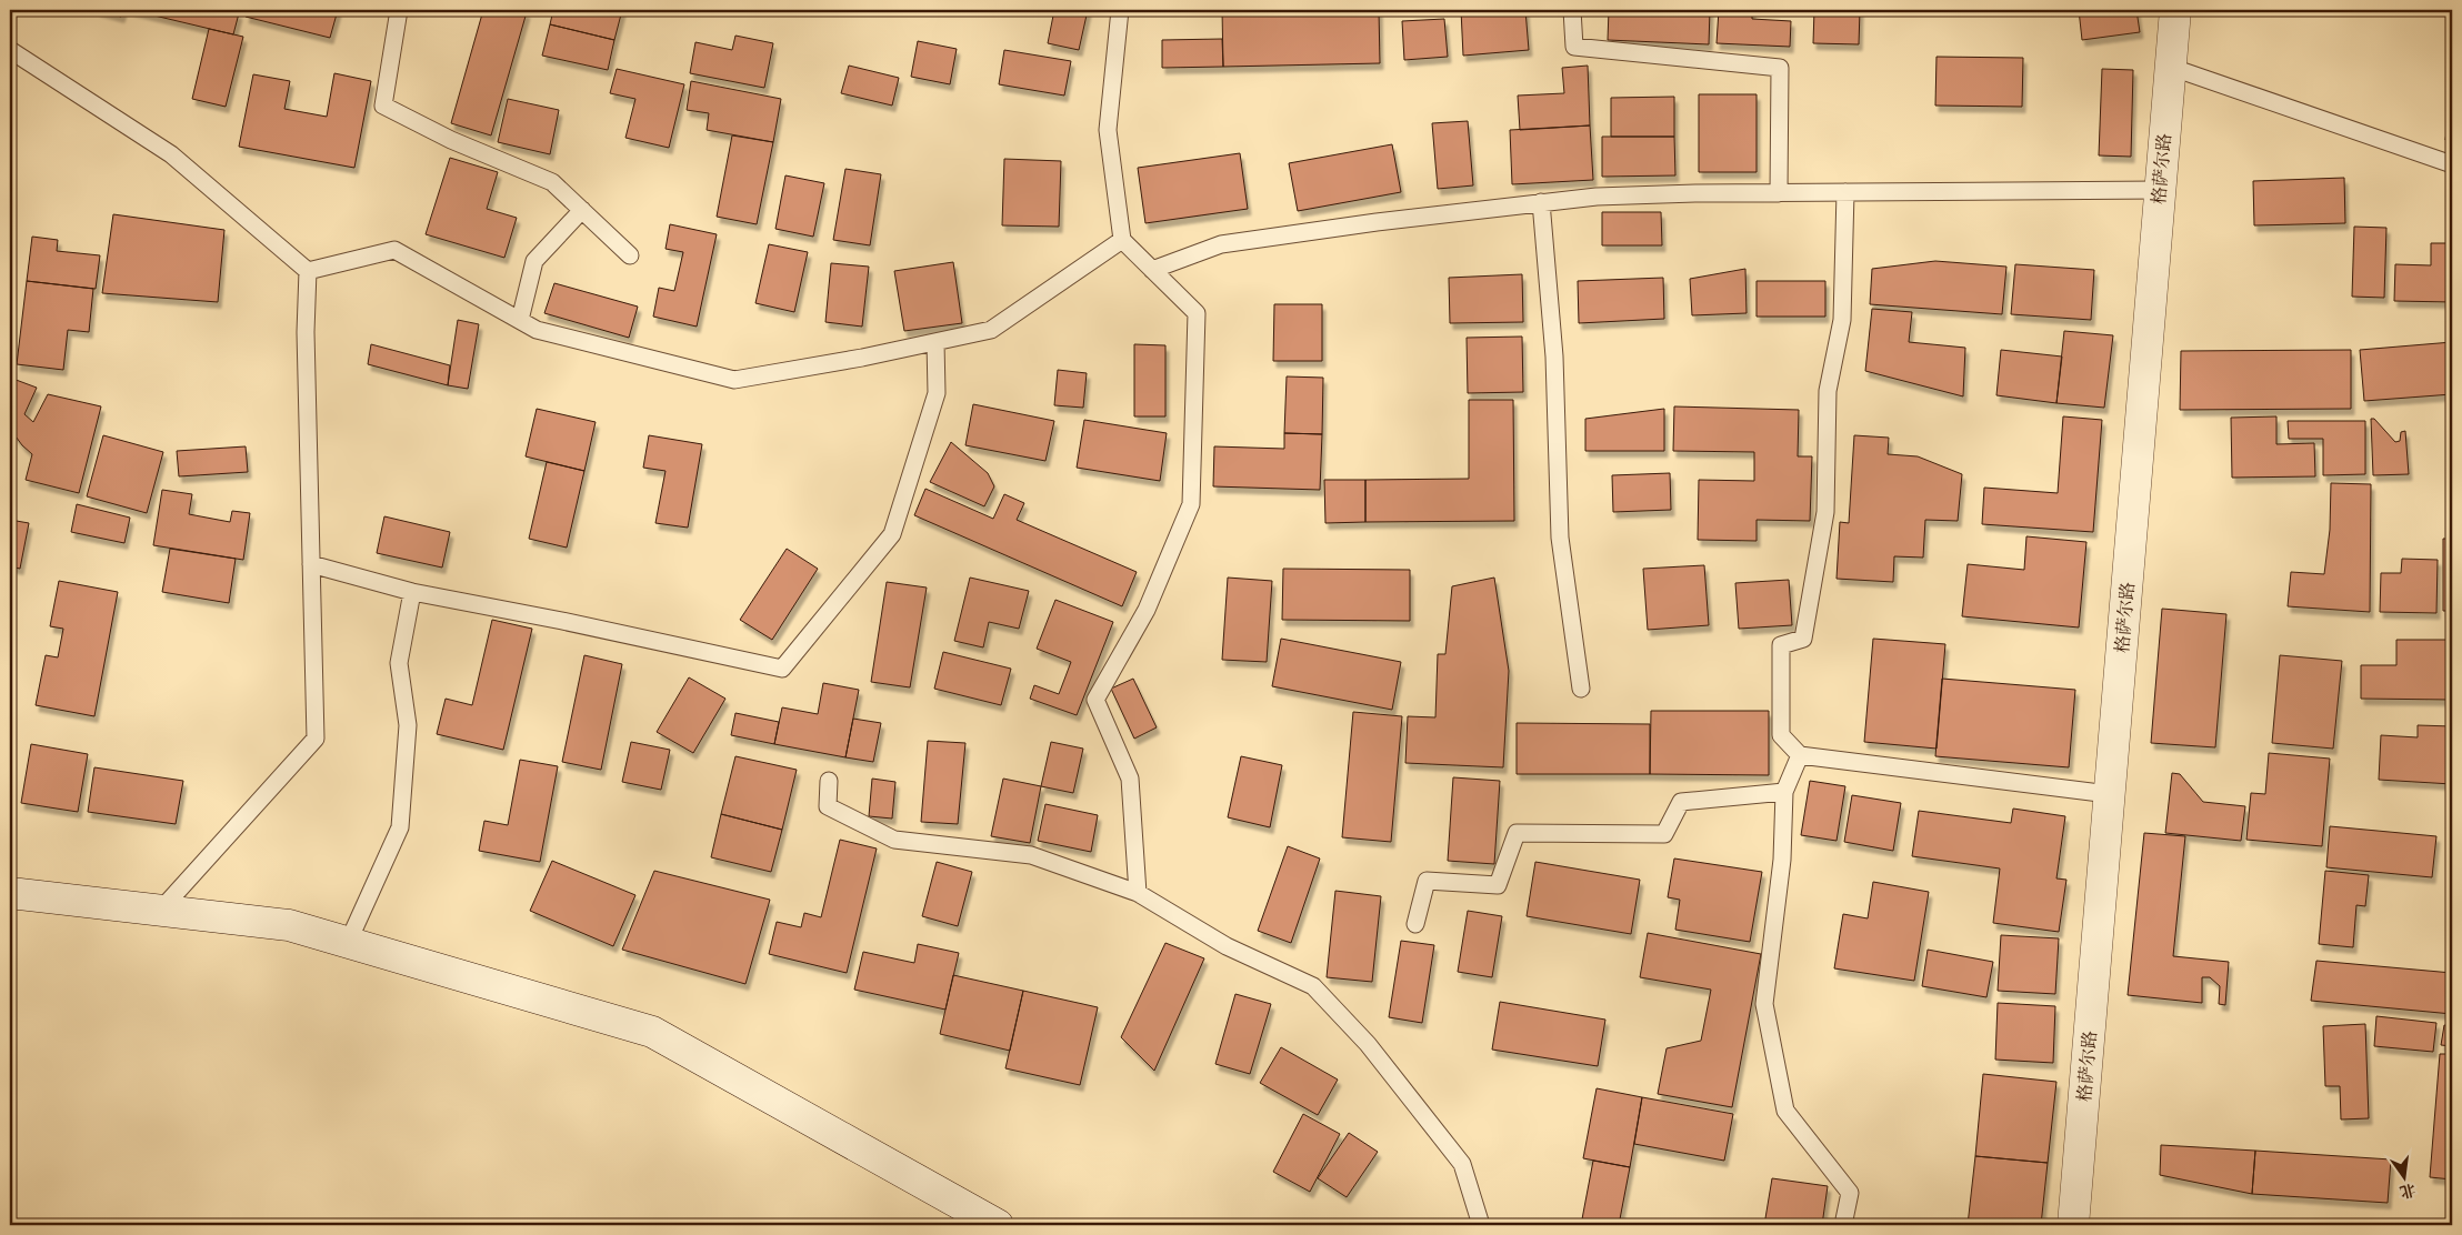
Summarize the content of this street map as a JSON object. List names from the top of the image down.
{
  "streets": {
    "street": ["格萨尔路"]
  },
  "north": "bottom"
}
